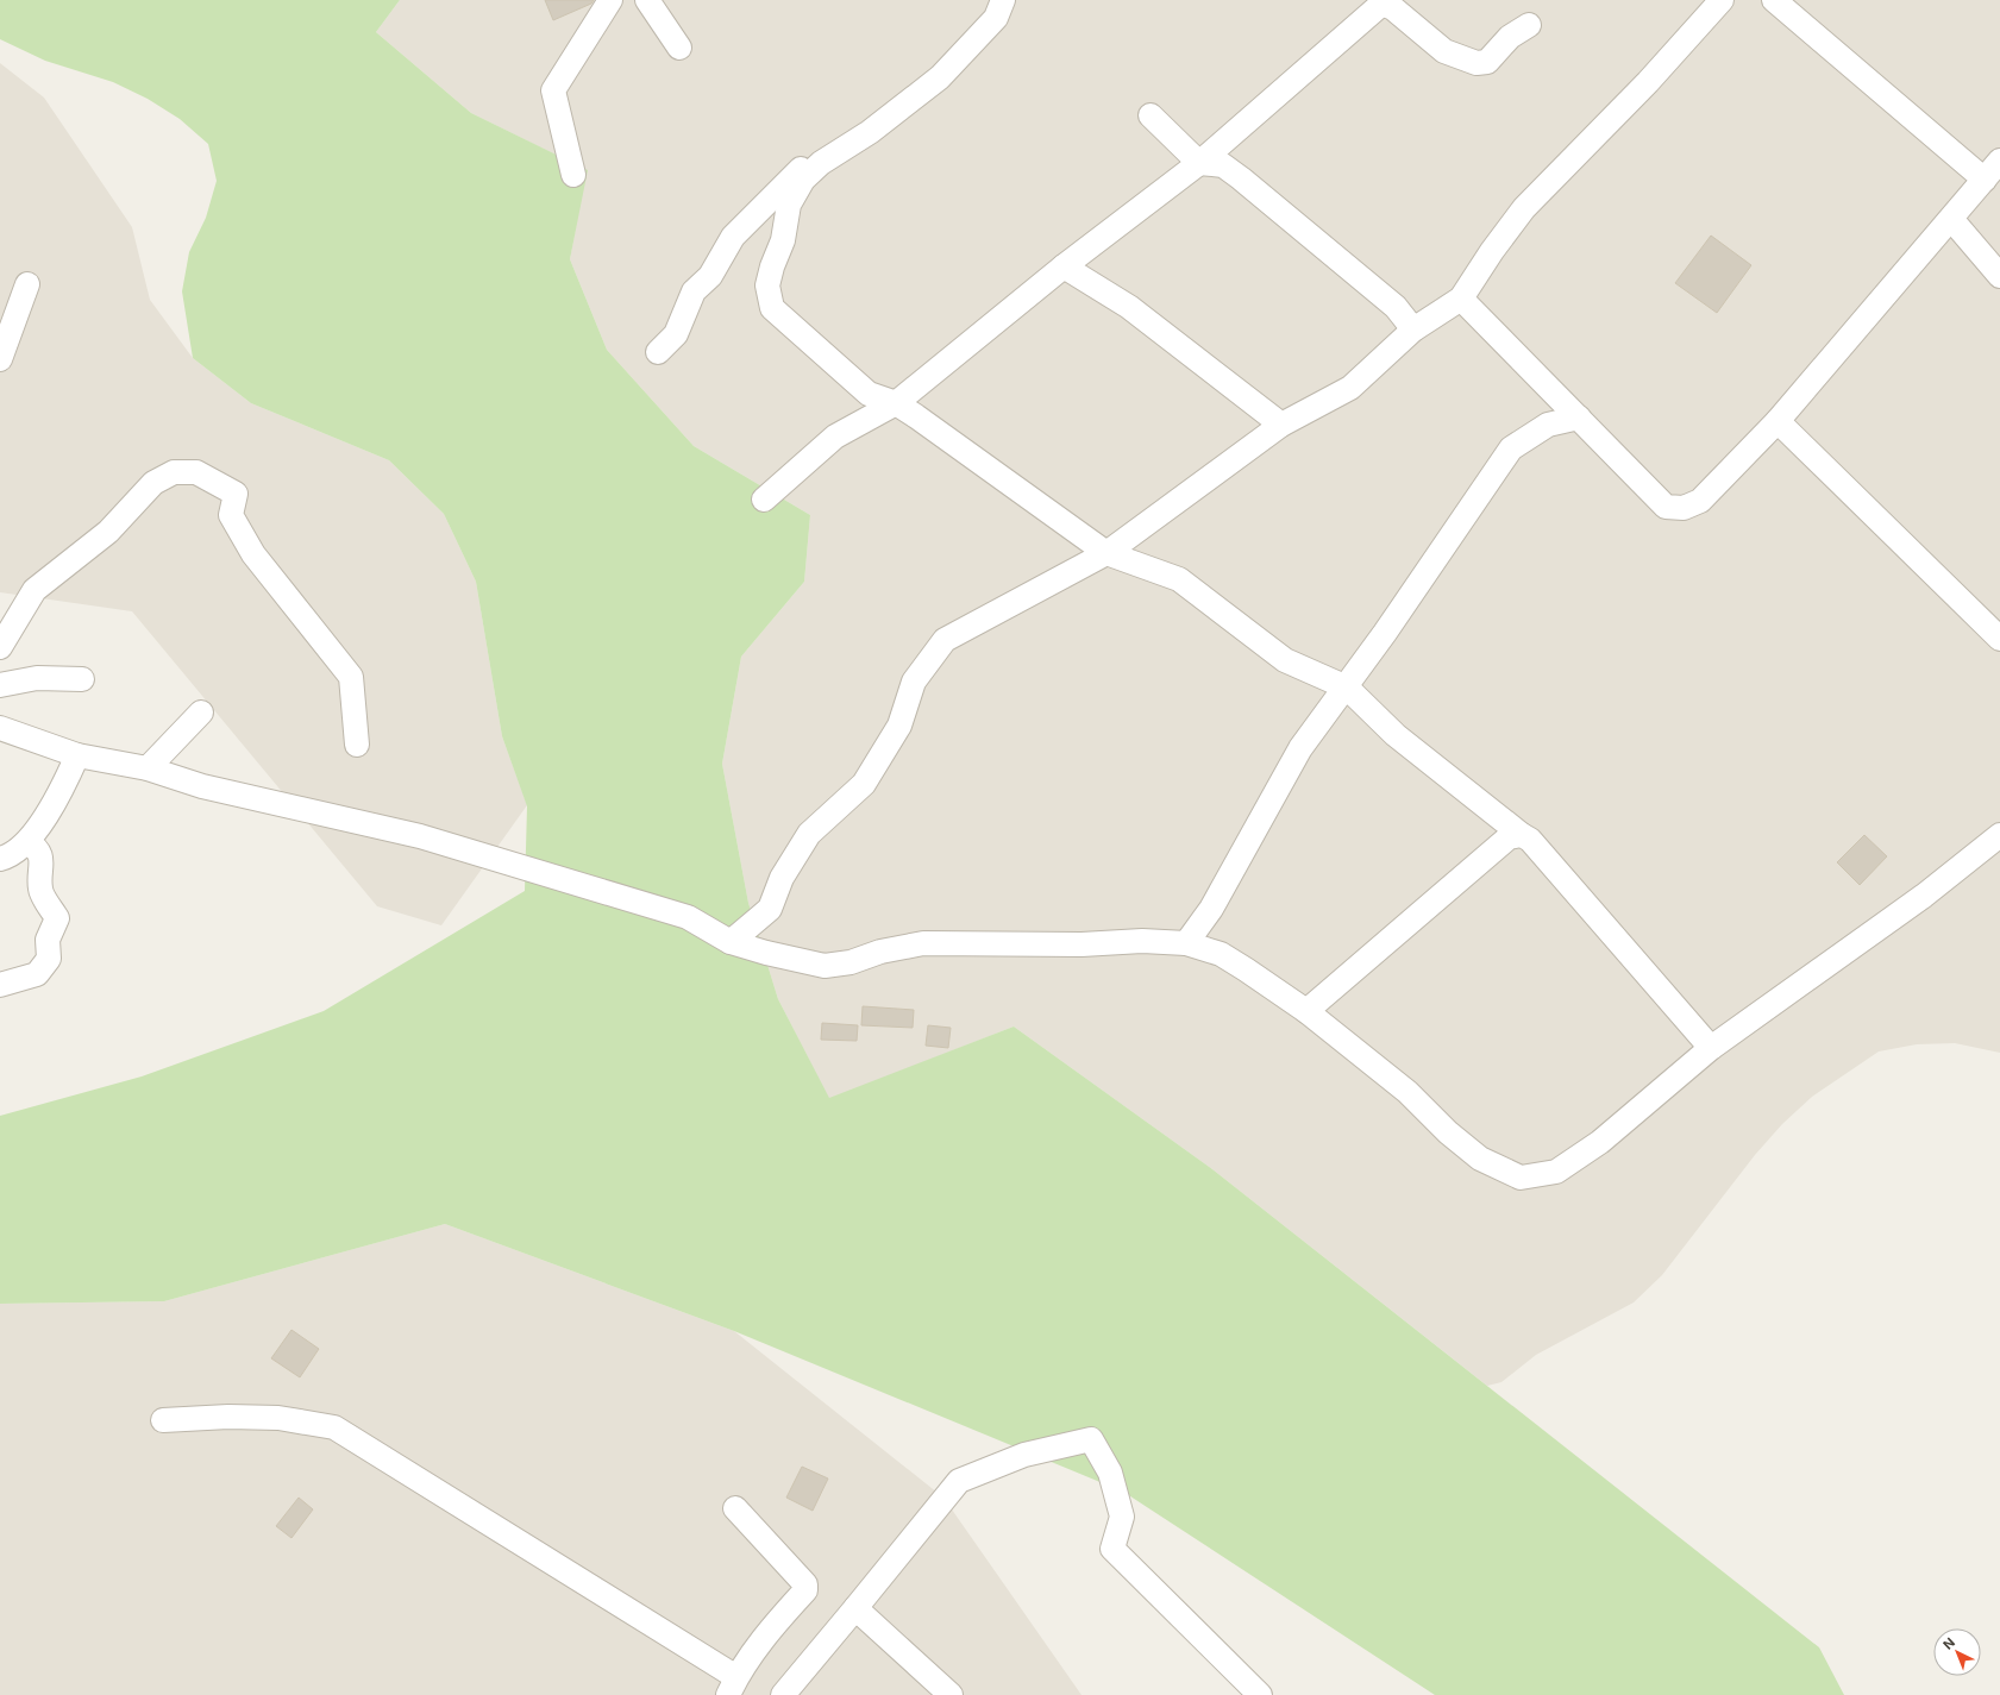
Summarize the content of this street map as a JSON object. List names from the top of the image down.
{
  "north": "top left"
}
